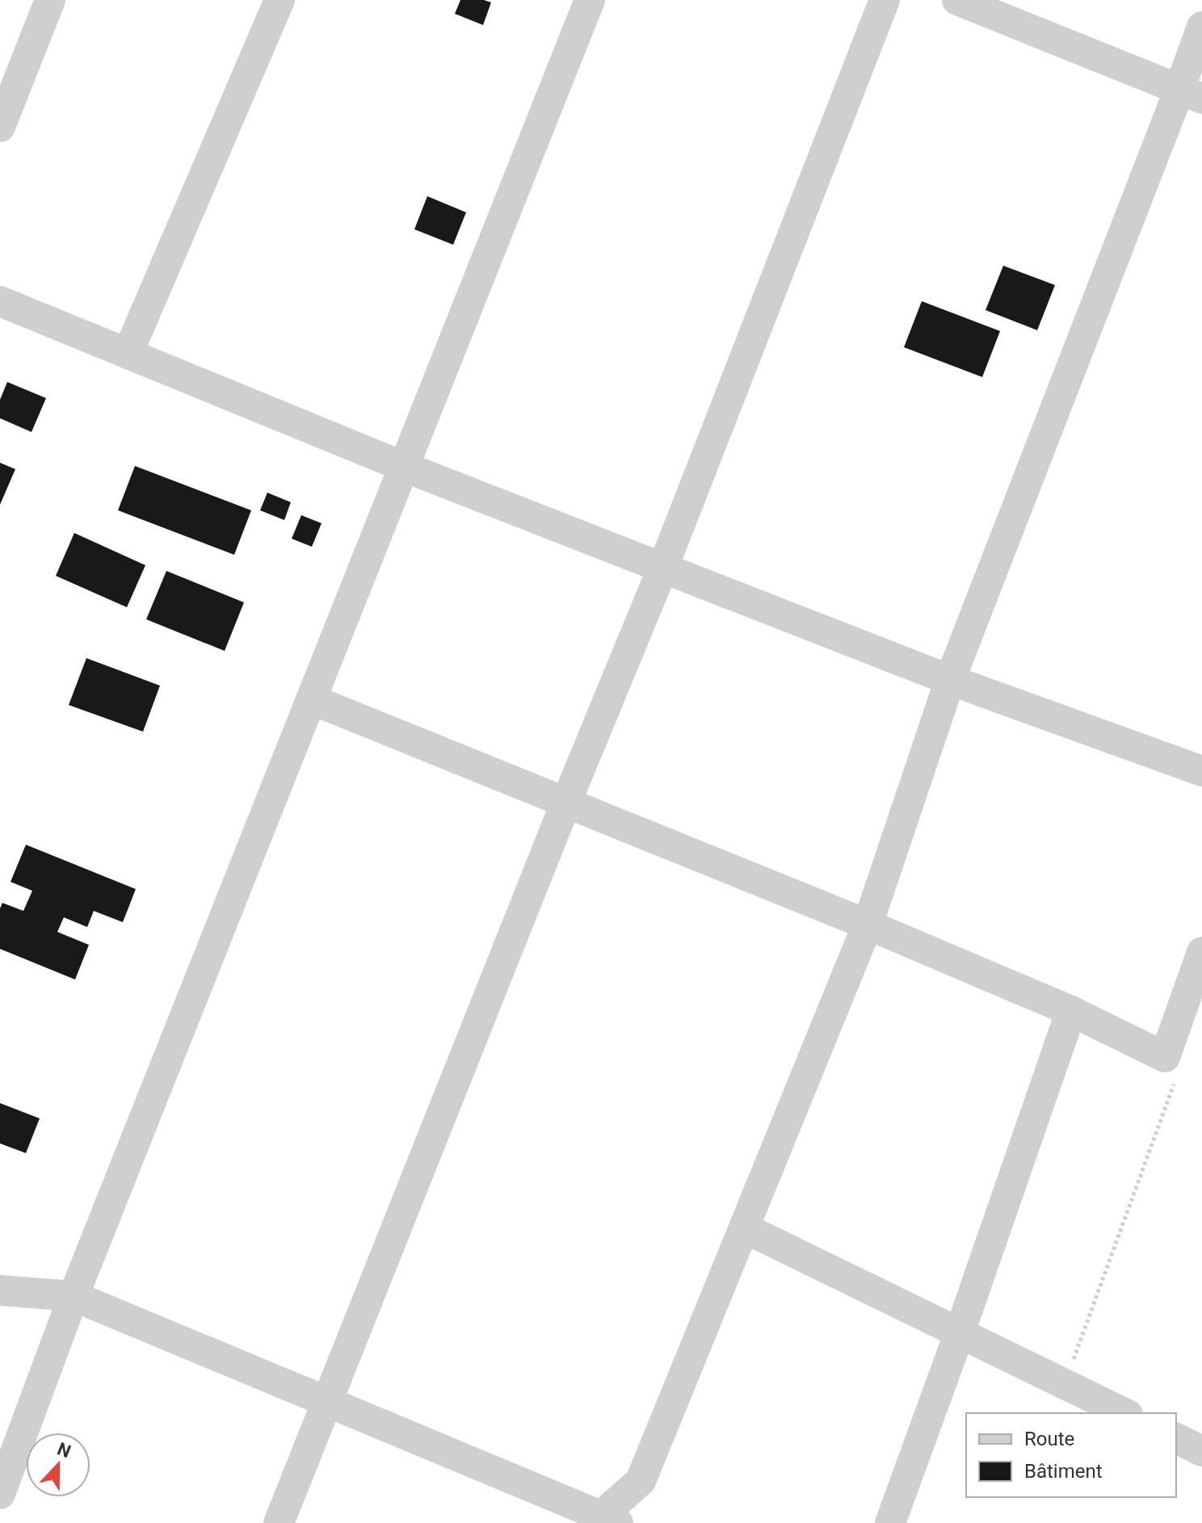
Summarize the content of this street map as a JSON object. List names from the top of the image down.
{
  "legend": ["Route", "Bâtiment"],
  "north": "top"
}
